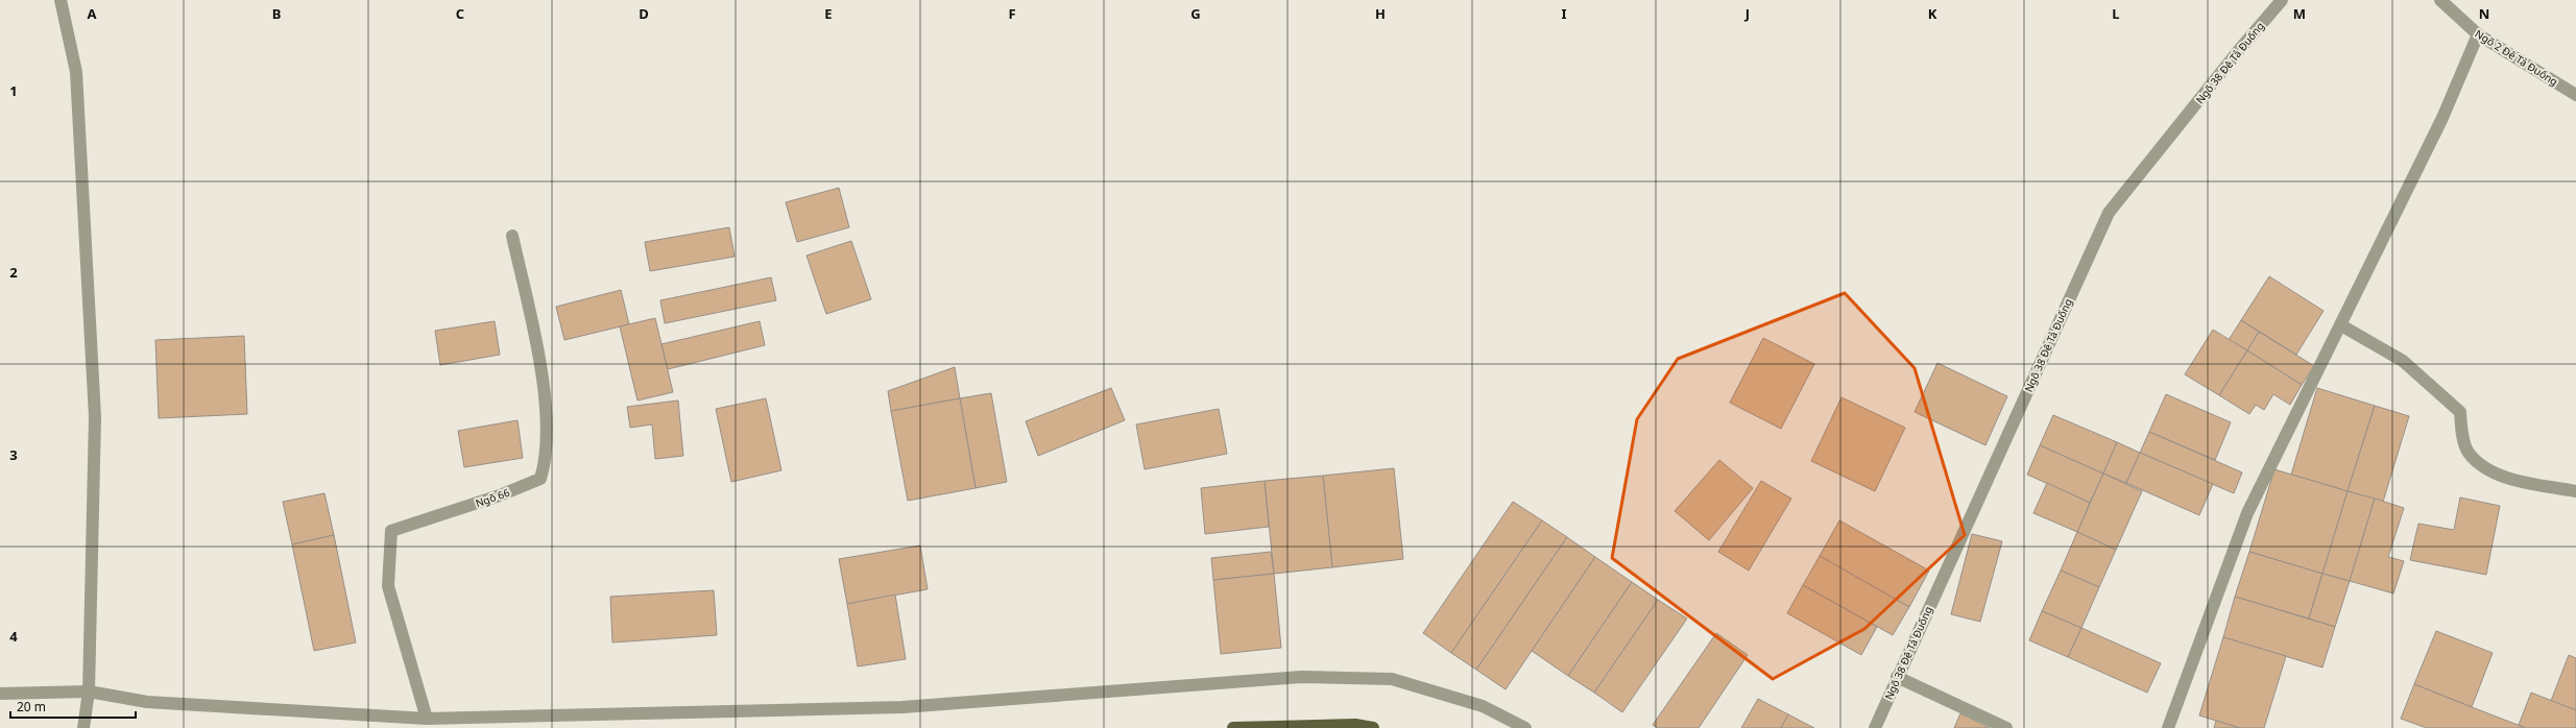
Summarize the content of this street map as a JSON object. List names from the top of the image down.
{
  "streets": {
    "street": ["Ngõ 2 Đê Tả Đuống", "Ngõ 38 Đê Tả Đuống", "Ngõ 66"]
  },
  "scale_bar": "20 m",
  "grid": {
    "columns": [
      "A",
      "B",
      "C",
      "D",
      "E",
      "F",
      "G",
      "H",
      "I",
      "J",
      "K",
      "L",
      "M",
      "N"
    ],
    "rows": [
      "1",
      "2",
      "3",
      "4"
    ]
  }
}
